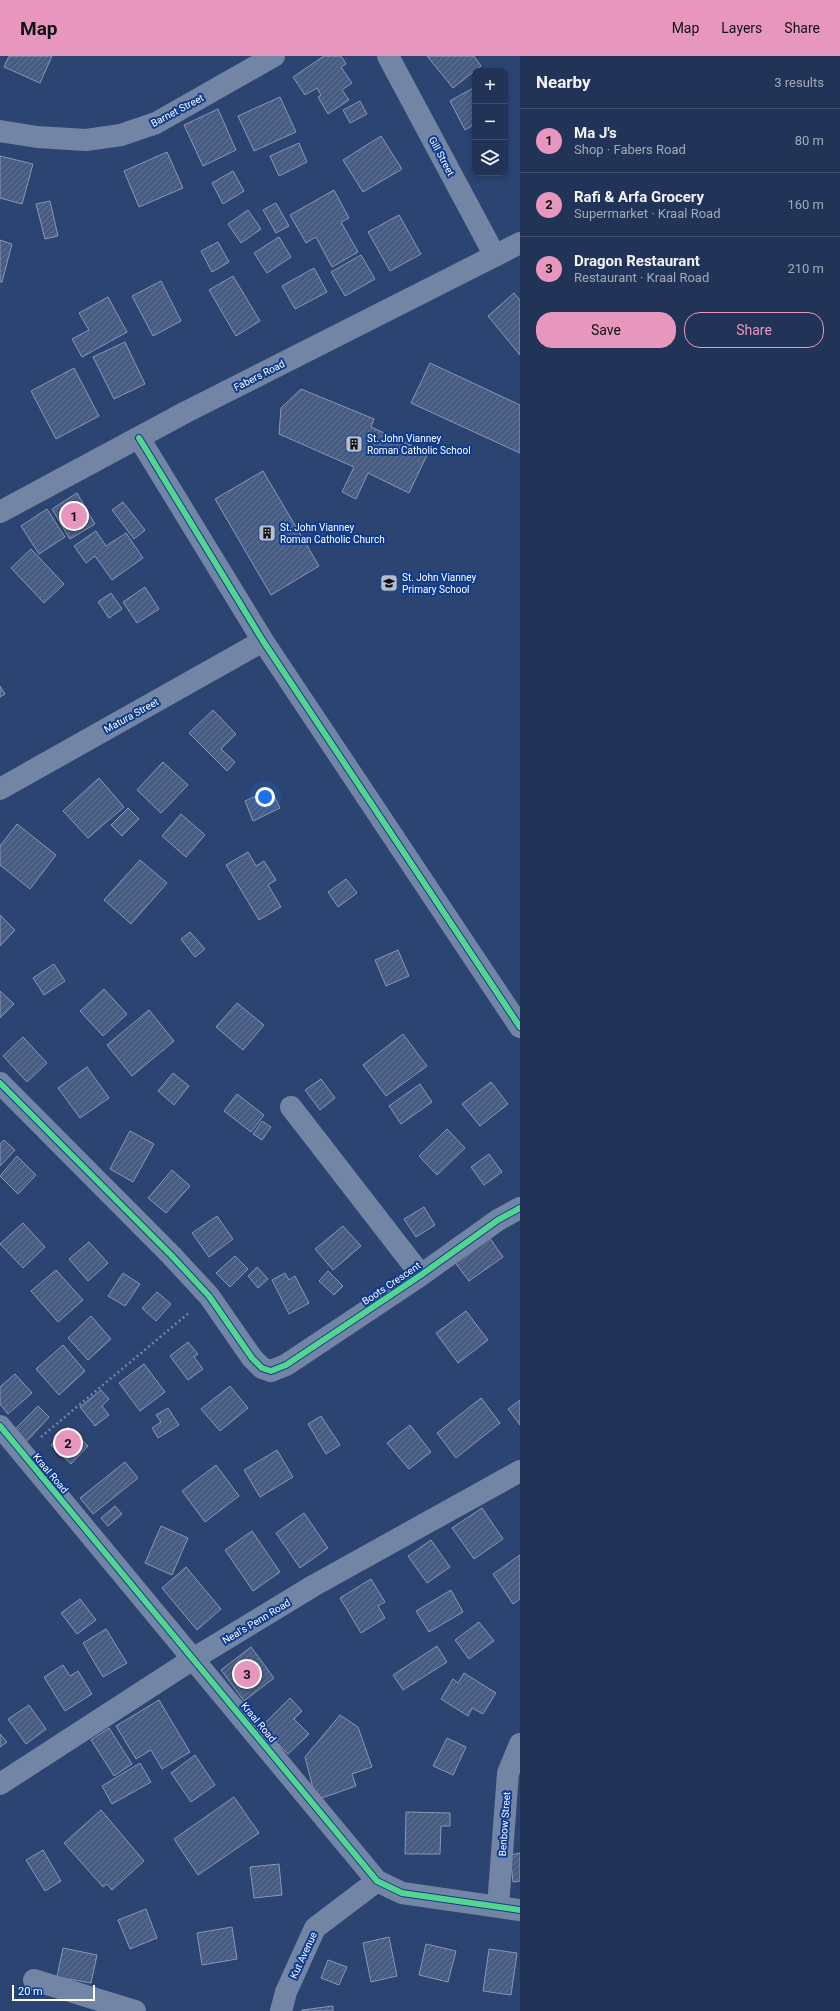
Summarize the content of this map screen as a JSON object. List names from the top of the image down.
{
  "streets": {
    "main road": ["Fabers Road"],
    "street": [
      "Barnet Street",
      "Gill Street",
      "Matura Street",
      "Boots Crescent",
      "Kraal Road",
      "Neal's Penn Road",
      "Benbow Street",
      "Kut Avenue"
    ]
  },
  "crossings": [
    ["Gill Street", "Fabers Road"],
    ["Kraal Road", "Neal's Penn Road"],
    ["Kraal Road", "Benbow Street"],
    ["Kraal Road", "Kut Avenue"]
  ],
  "places": {
    "building": ["St. John Vianney Roman Catholic School", "St. John Vianney Roman Catholic Church"],
    "school or university": ["St. John Vianney Primary School"]
  },
  "scale_bar": "20 m",
  "page": {
    "header": "Map",
    "nav": ["Map", "Layers", "Share"],
    "heading": ["Nearby", "3 results"],
    "map_buttons": ["+", "−"],
    "list": [
      {
        "mark": "1",
        "name": "Ma J's",
        "note": "Shop · Fabers Road",
        "value": "80 m"
      },
      {
        "mark": "2",
        "name": "Rafi & Arfa Grocery",
        "note": "Supermarket · Kraal Road",
        "value": "160 m"
      },
      {
        "mark": "3",
        "name": "Dragon Restaurant",
        "note": "Restaurant · Kraal Road",
        "value": "210 m"
      }
    ],
    "buttons": ["Save", "Share"],
    "pins": ["1", "2", "3"],
    "scale": "20 m"
  }
}
